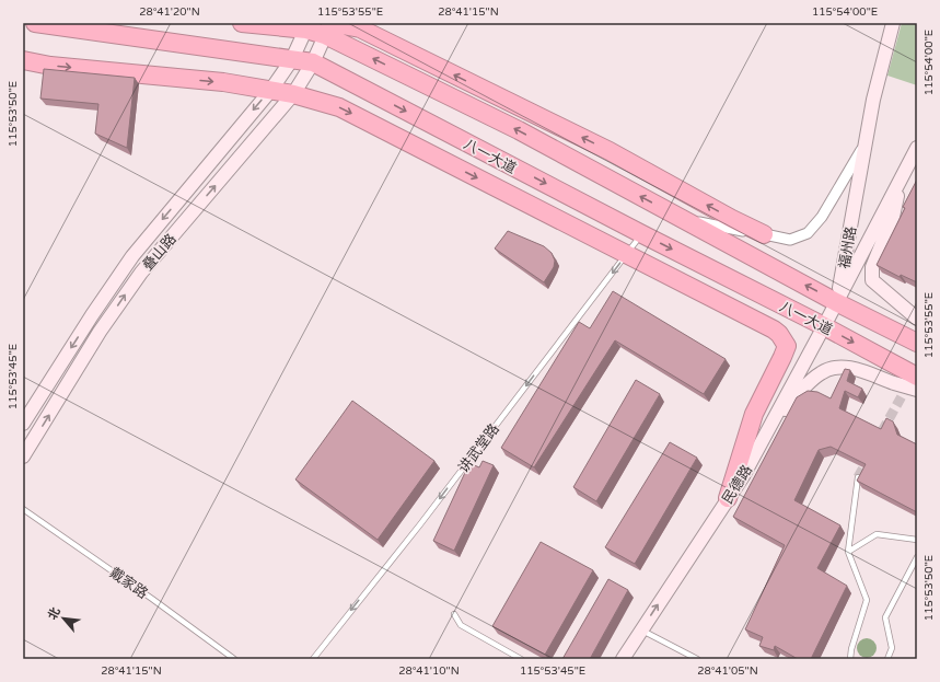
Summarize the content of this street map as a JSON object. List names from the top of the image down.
{
  "streets": {
    "highway": ["八一大道"],
    "main road": ["福州路", "叠山路", "民德路"],
    "lane": ["讲武堂路", "戴家路"]
  },
  "crossings": [
    ["八一大道", "福州路"],
    ["八一大道", "叠山路"],
    ["八一大道", "讲武堂路"],
    ["八一大道", "民德路"],
    ["福州路", "民德路"]
  ],
  "one_way": ["讲武堂路", "民德路"],
  "north": "top left",
  "coordinates": [
    "28°41'20\"N",
    "115°53'55\"E",
    "28°41'15\"N",
    "115°54'00\"E",
    "115°53'50\"E",
    "115°53'45\"E",
    "28°41'10\"N",
    "28°41'05\"N"
  ]
}
